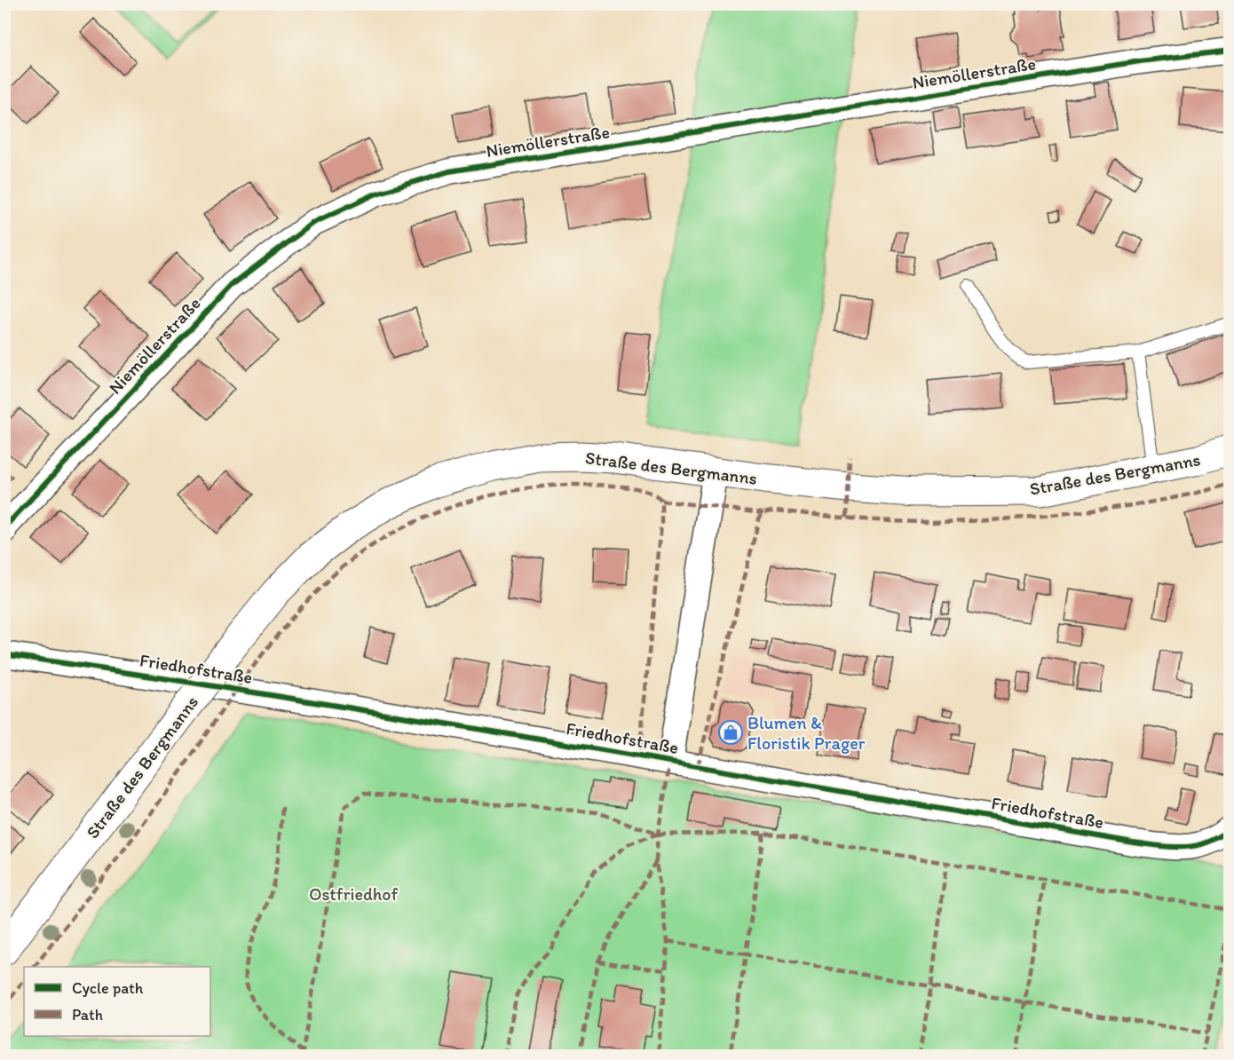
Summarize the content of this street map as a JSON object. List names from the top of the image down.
{
  "streets": {
    "main road": ["Straße des Bergmanns"],
    "street": ["Niemöllerstraße", "Friedhofstraße"]
  },
  "crossings": [
    ["Straße des Bergmanns", "Friedhofstraße"]
  ],
  "parks": ["Ostfriedhof"],
  "places": {
    "shop": ["Blumen & Floristik Prager"]
  },
  "legend": ["Cycle path", "Path"]
}
